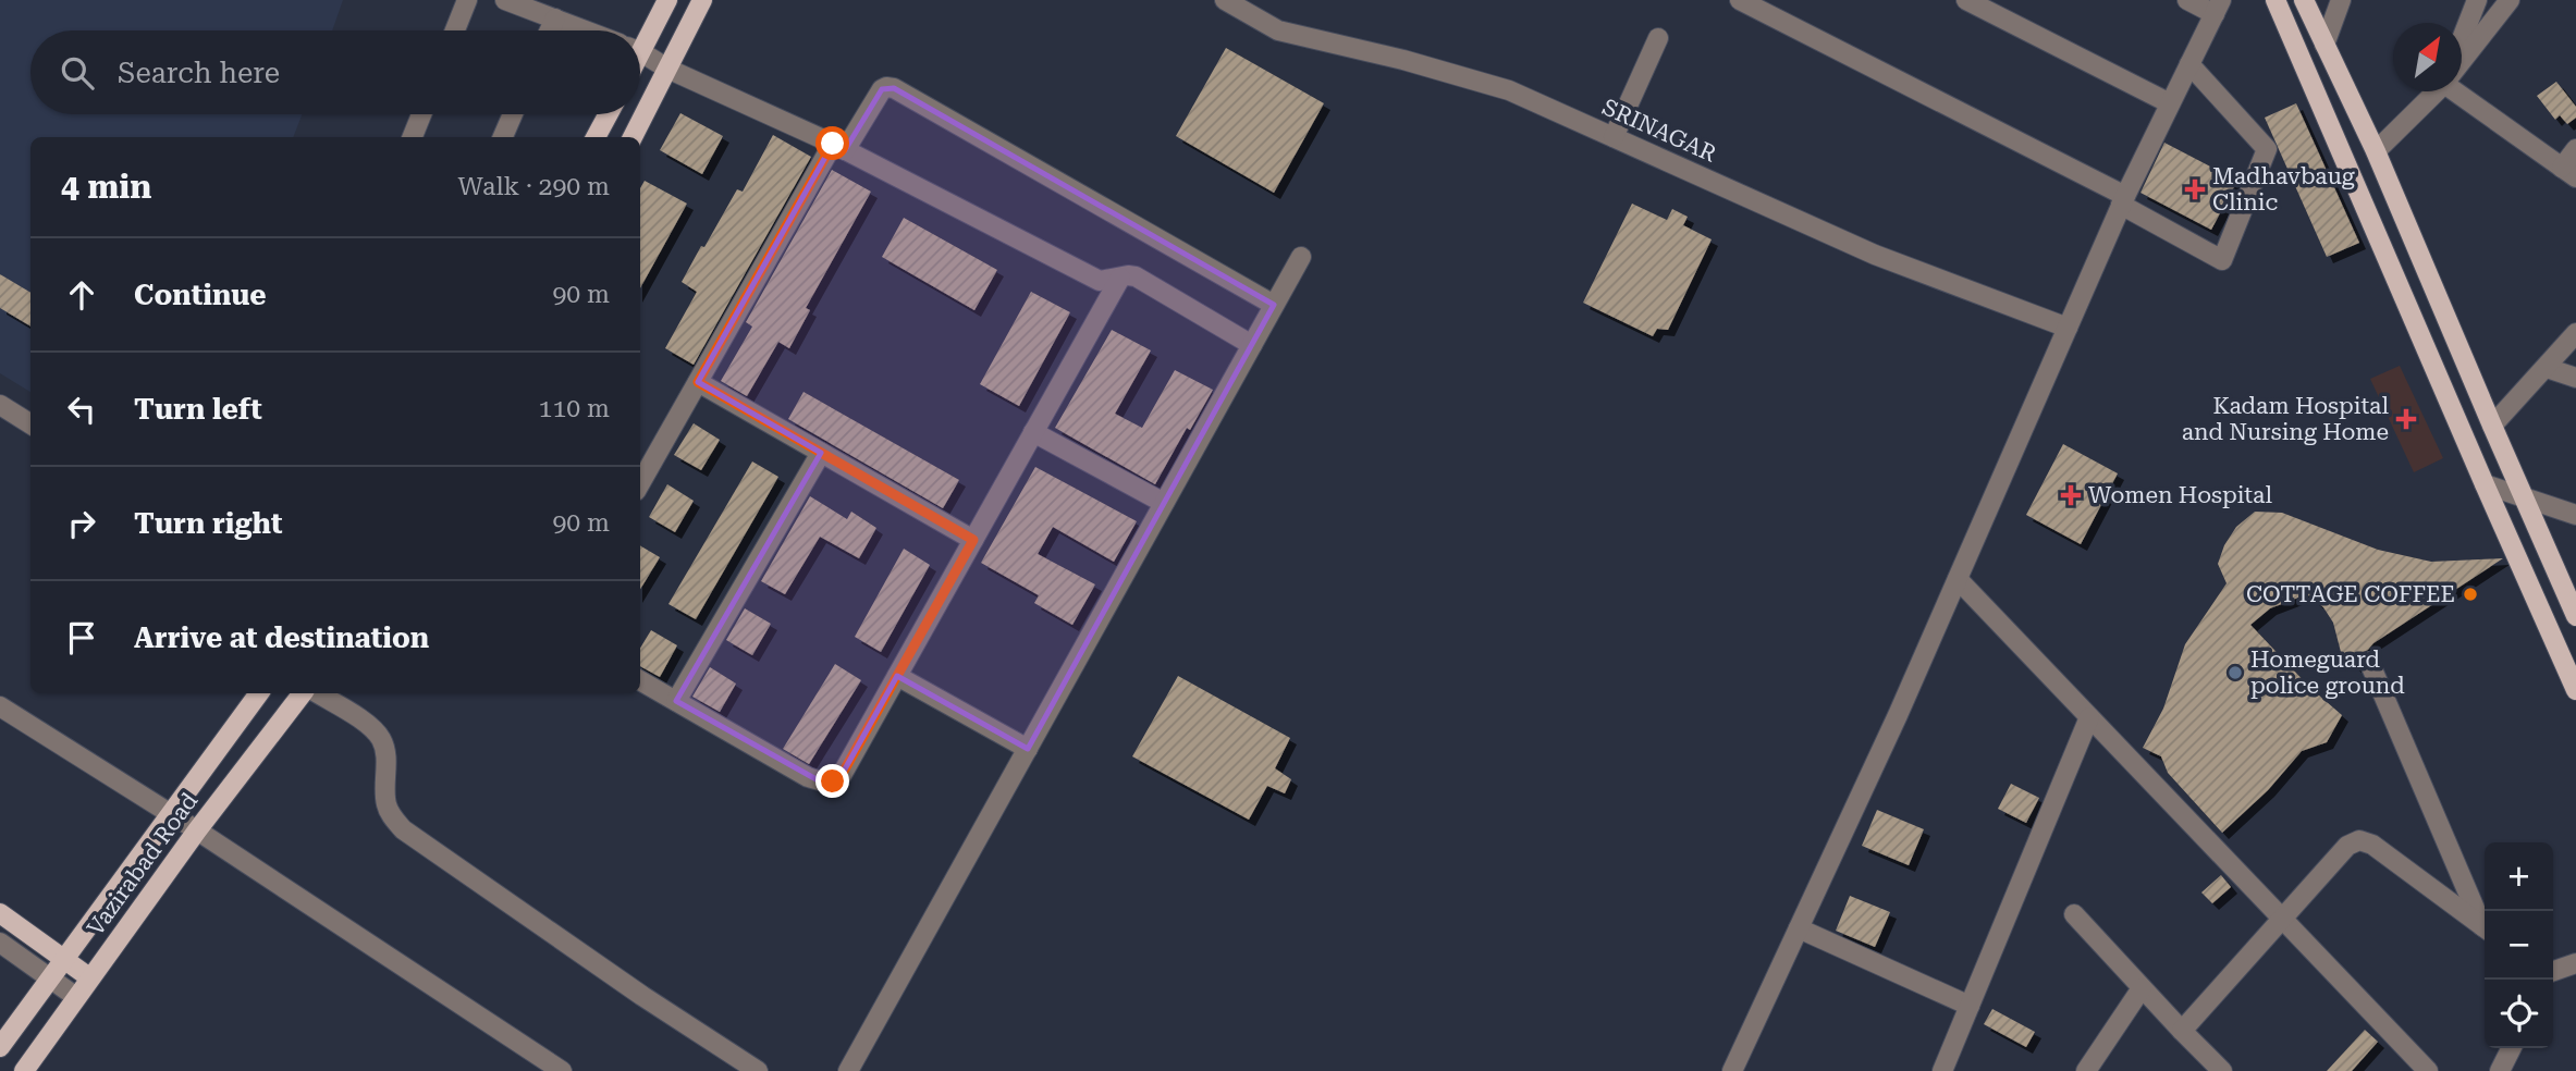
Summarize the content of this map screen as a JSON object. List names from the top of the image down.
{
  "streets": {
    "main road": ["Vazirabad Road"],
    "street": ["SRINAGAR"]
  },
  "places": {
    "health": ["Madhavbaug Clinic", "Kadam Hospital and Nursing Home", "Women Hospital"],
    "other": ["COTTAGE COFFEE", "Homeguard police ground"]
  },
  "north": "top right",
  "page": {
    "search": "Search here",
    "heading": ["4 min", "Walk · 290 m"],
    "list": [
      ["Continue", "90 m"],
      ["Turn left", "110 m"],
      ["Turn right", "90 m"],
      "Arrive at destination"
    ],
    "map_buttons": ["+", "−"]
  }
}
